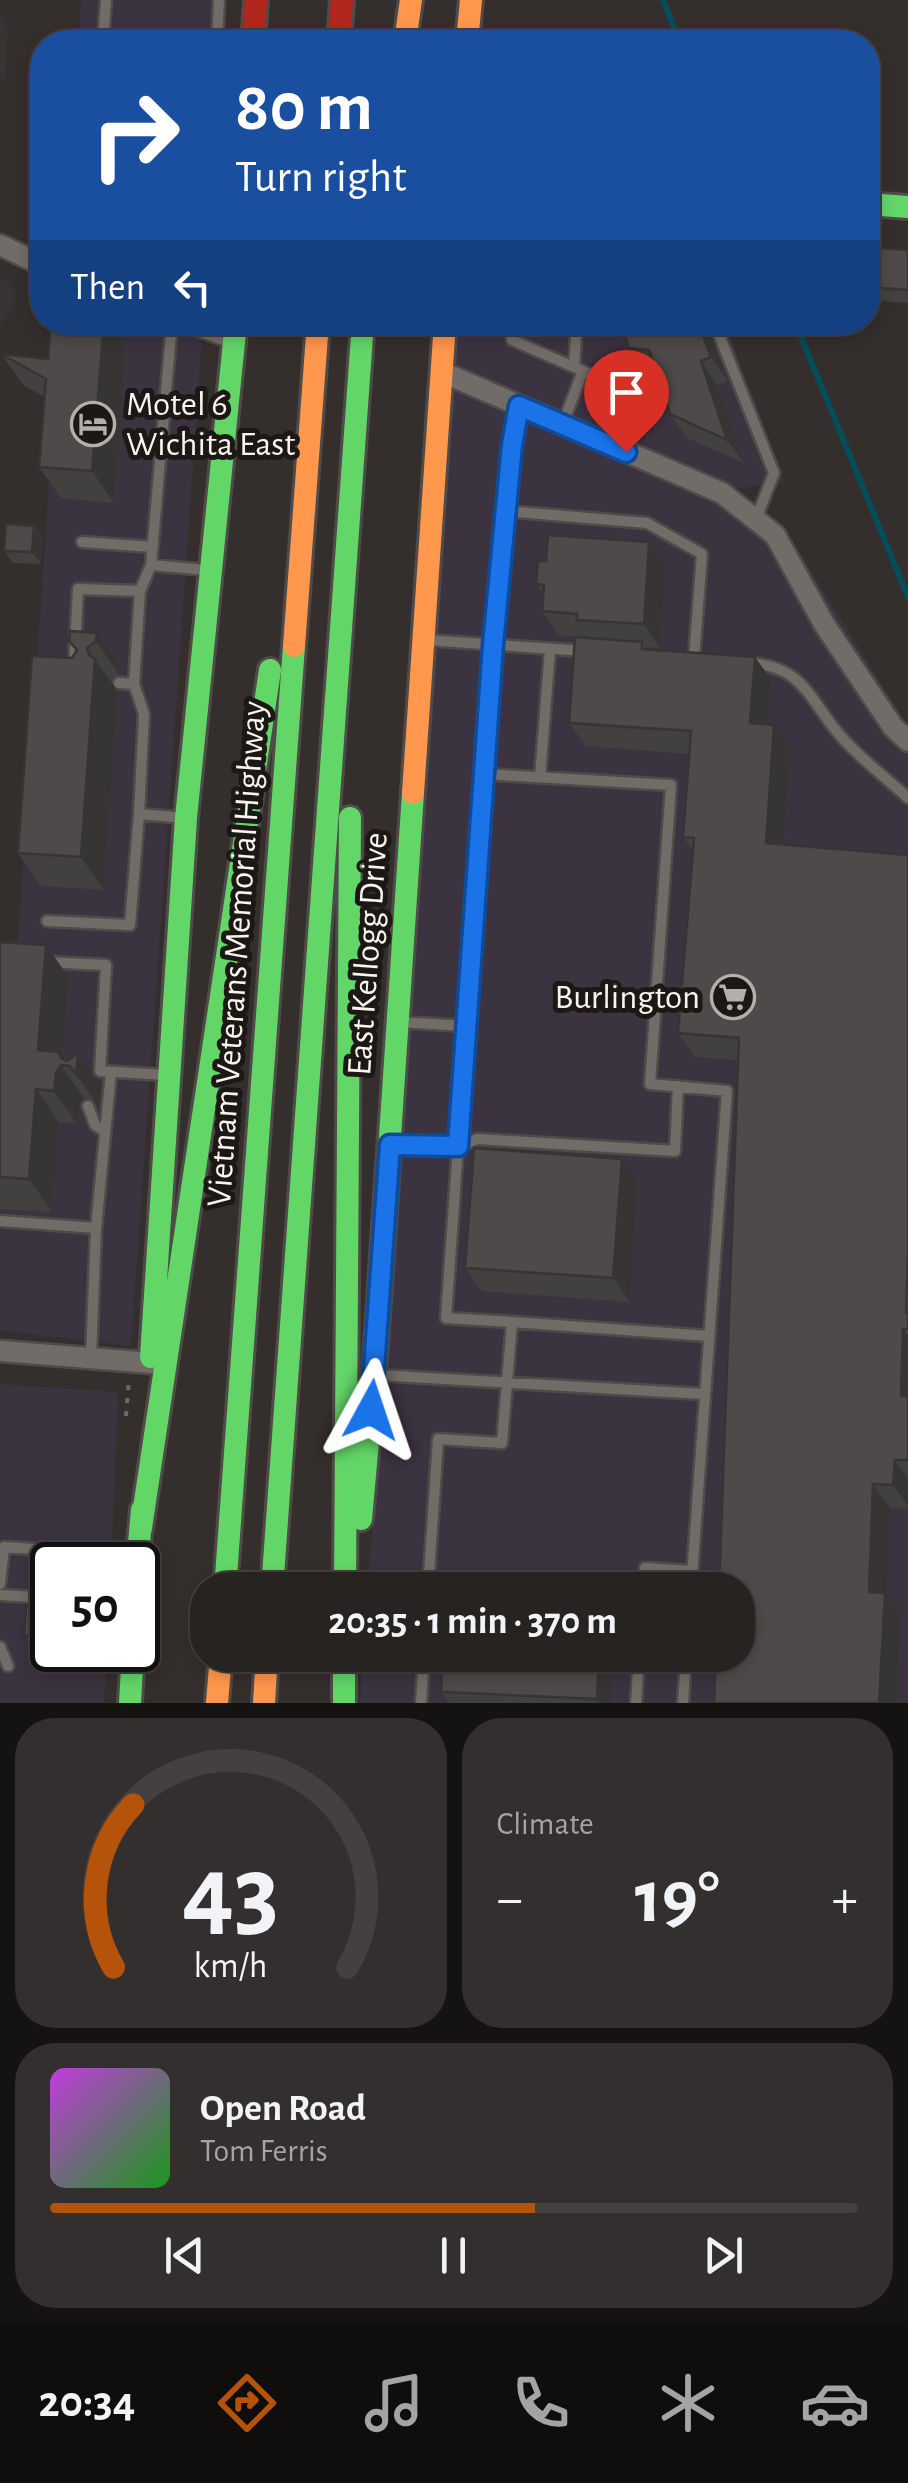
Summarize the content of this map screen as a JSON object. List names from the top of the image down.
{
  "streets": {
    "main road": ["Vietnam Veterans Memorial Highway", "East Kellogg Drive"]
  },
  "places": {
    "hotel": ["Motel 6 Wichita East"],
    "supermarket": ["Burlington"]
  },
  "page": {
    "turn": ["80 m", "Turn right"],
    "then": "Then",
    "limit": "50",
    "trip": "20:35 · 1 min · 370 m",
    "tile": "Climate",
    "heat": ["−", "19°", "+"],
    "song": ["Open Road", "Tom Ferris"],
    "tabs": "20:34",
    "gauge": ["43", "km/h"]
  }
}
